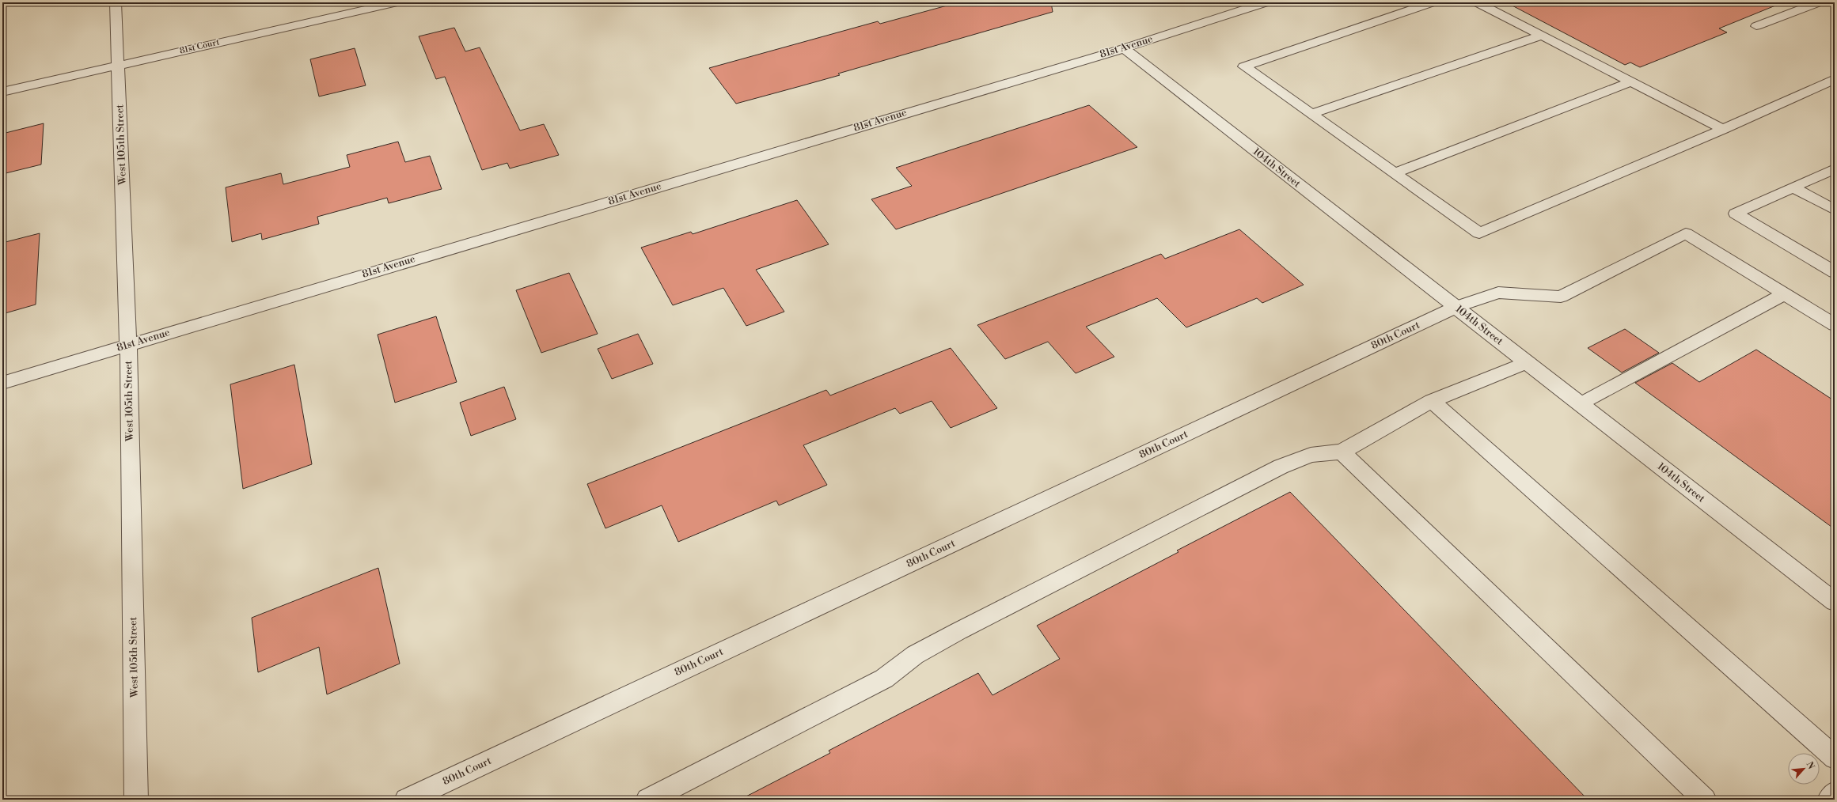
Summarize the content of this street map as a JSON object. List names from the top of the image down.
{
  "streets": {
    "street": [
      "81st Court",
      "81st Avenue",
      "West 105th Street",
      "104th Street",
      "80th Court"
    ]
  },
  "crossings": [
    ["81st Court", "West 105th Street"],
    ["81st Avenue", "West 105th Street"],
    ["81st Avenue", "104th Street"],
    ["104th Street", "80th Court"]
  ],
  "north": "top right"
}
